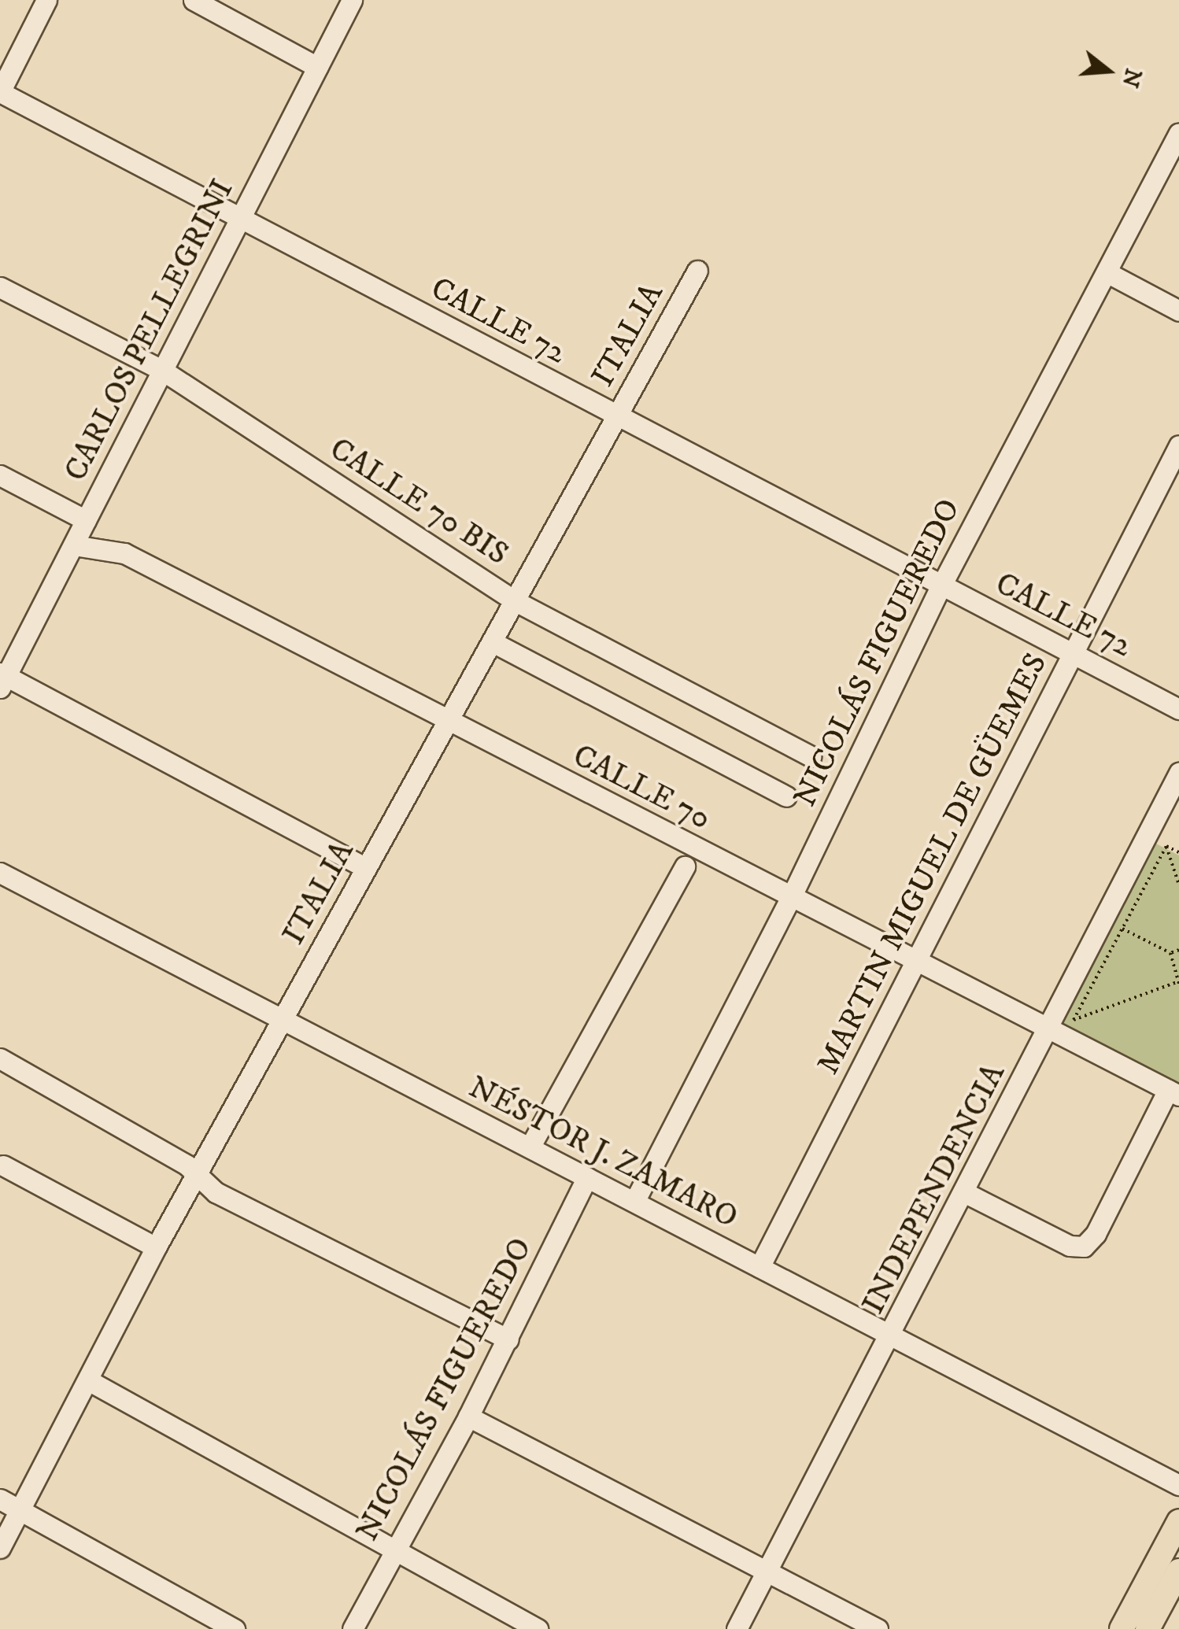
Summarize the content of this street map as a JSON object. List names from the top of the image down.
{
  "streets": {
    "street": [
      "CALLE 72",
      "CARLOS PELLEGRINI",
      "ITALIA",
      "CALLE 70 BIS",
      "NICOLÁS FIGUEREDO",
      "CALLE 70",
      "MARTIN MIGUEL DE GÜEMES",
      "NÉSTOR J. ZAMARO",
      "INDEPENDENCIA"
    ]
  },
  "crossings": [
    ["CALLE 72", "CARLOS PELLEGRINI"],
    ["CALLE 72", "ITALIA"],
    ["CALLE 72", "NICOLÁS FIGUEREDO"],
    ["CALLE 72", "MARTIN MIGUEL DE GÜEMES"],
    ["CARLOS PELLEGRINI", "CALLE 70 BIS"],
    ["CARLOS PELLEGRINI", "CALLE 70"],
    ["ITALIA", "CALLE 70 BIS"],
    ["ITALIA", "CALLE 70"],
    ["ITALIA", "NÉSTOR J. ZAMARO"],
    ["NICOLÁS FIGUEREDO", "CALLE 70"],
    ["NICOLÁS FIGUEREDO", "NÉSTOR J. ZAMARO"],
    ["CALLE 70", "MARTIN MIGUEL DE GÜEMES"],
    ["CALLE 70", "INDEPENDENCIA"],
    ["MARTIN MIGUEL DE GÜEMES", "NÉSTOR J. ZAMARO"],
    ["NÉSTOR J. ZAMARO", "INDEPENDENCIA"]
  ],
  "north": "right"
}
